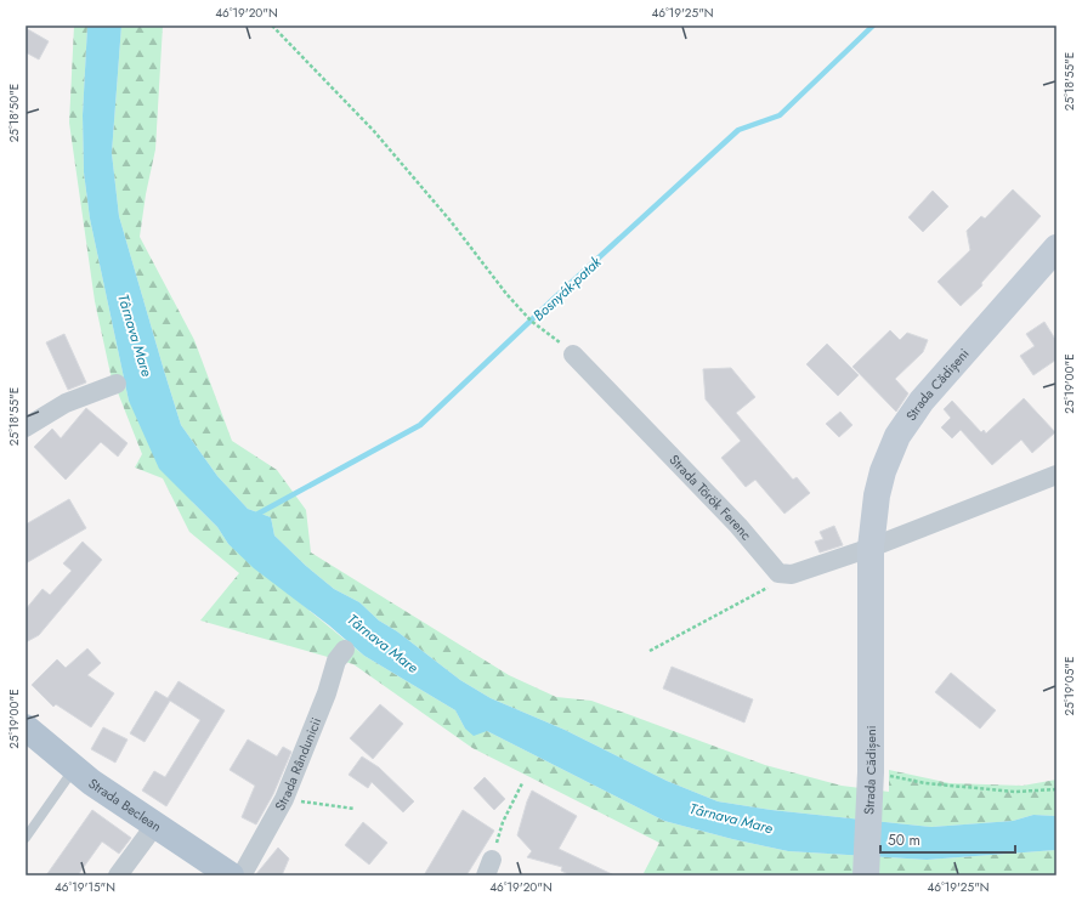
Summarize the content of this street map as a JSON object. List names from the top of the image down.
{
  "streets": {
    "main road": ["Strada Cădișeni", "Strada Beclean"],
    "street": ["Strada Török Ferenc", "Strada Rândunicii"]
  },
  "water": ["Bosnyák-patak", "Târnava Mare"],
  "scale_bar": "50 m",
  "coordinates": [
    "46°19'20\"N",
    "46°19'25\"N",
    "25°18'55\"E",
    "25°18'50\"E",
    "25°19'00\"E",
    "25°19'05\"E",
    "46°19'15\"N"
  ]
}
